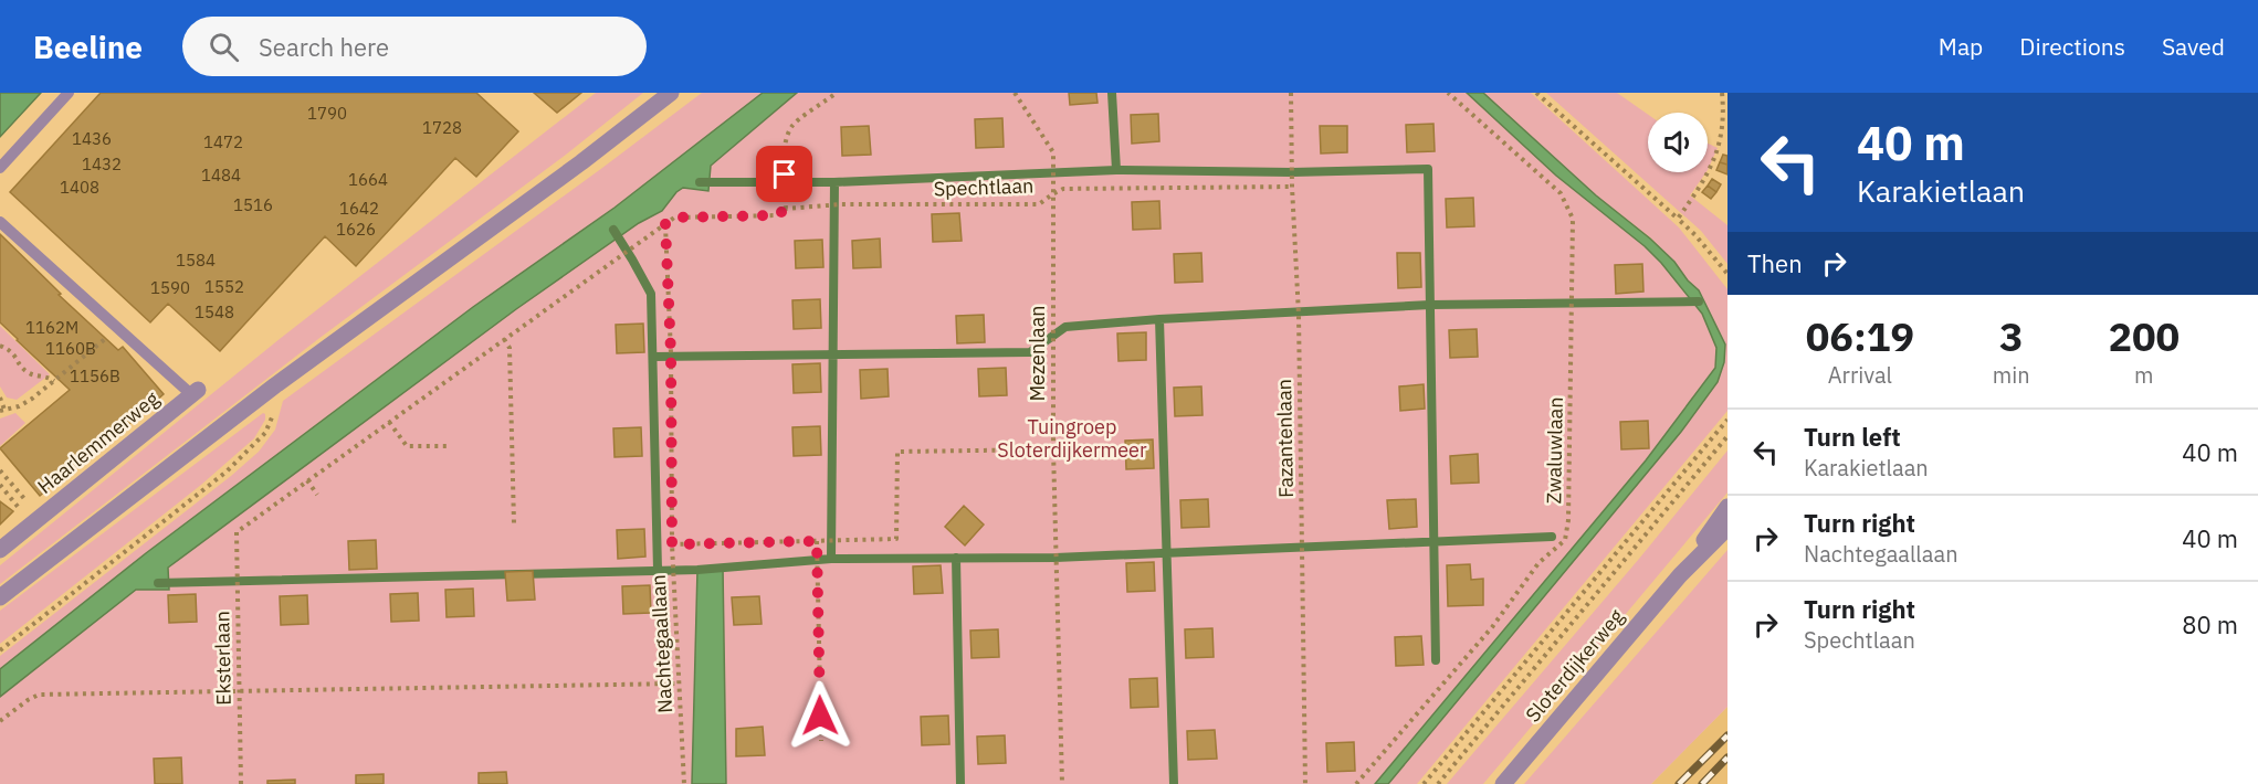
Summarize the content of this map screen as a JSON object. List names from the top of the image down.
{
  "streets": {
    "street": ["Haarlemmerweg", "Sloterdijkerweg"],
    "path": [
      "Spechtlaan",
      "Mezenlaan",
      "Fazantenlaan",
      "Zwaluwlaan",
      "Nachtegaallaan",
      "Eksterlaan"
    ]
  },
  "crossings": [
    ["Spechtlaan", "Mezenlaan"],
    ["Spechtlaan", "Fazantenlaan"],
    ["Spechtlaan", "Nachtegaallaan"]
  ],
  "parks": ["Tuingroep Sloterdijkermeer"],
  "house_numbers": [
    "1790",
    "1728",
    "1436",
    "1472",
    "1432",
    "1484",
    "1664",
    "1408",
    "1516",
    "1642",
    "1626",
    "1584",
    "1552",
    "1590",
    "1548",
    "1162M",
    "1160B",
    "1156B"
  ],
  "page": {
    "header": "Beeline",
    "search": "Search here",
    "nav": ["Map", "Directions", "Saved"],
    "turn": ["40 m", "Karakietlaan"],
    "then": "Then",
    "eta": [
      "06:19",
      "Arrival",
      "3",
      "min",
      "200",
      "m"
    ],
    "list": [
      {
        "name": "Turn left",
        "note": "Karakietlaan",
        "value": "40 m"
      },
      {
        "name": "Turn right",
        "note": "Nachtegaallaan",
        "value": "40 m"
      },
      {
        "name": "Turn right",
        "note": "Spechtlaan",
        "value": "80 m"
      }
    ]
  }
}
